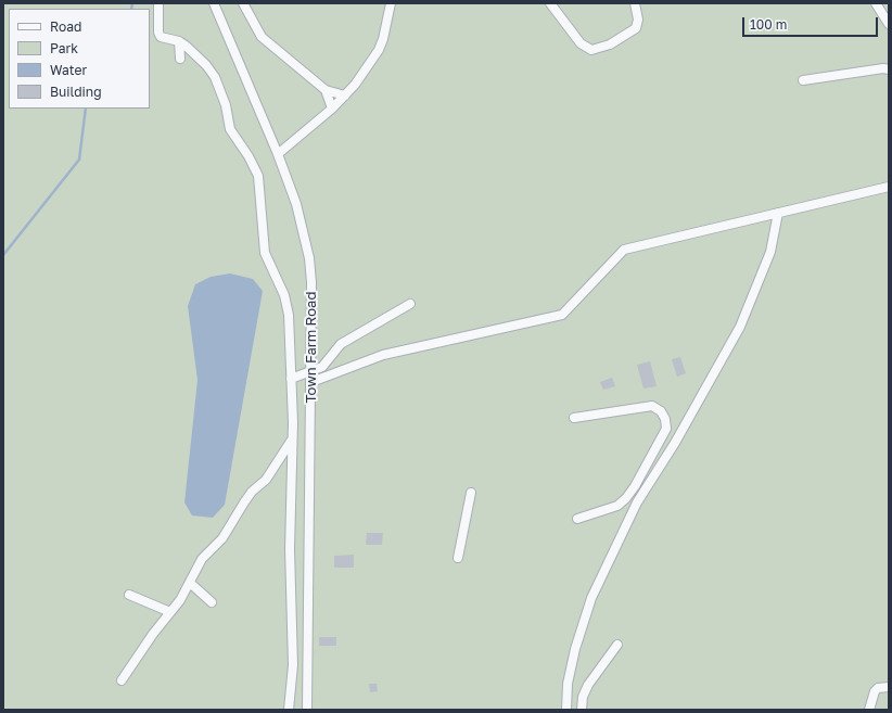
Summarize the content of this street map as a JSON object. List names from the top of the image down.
{
  "streets": {
    "street": ["Town Farm Road"]
  },
  "legend": [
    "Road",
    "Park",
    "Water",
    "Building"
  ],
  "scale_bar": "100 m"
}
